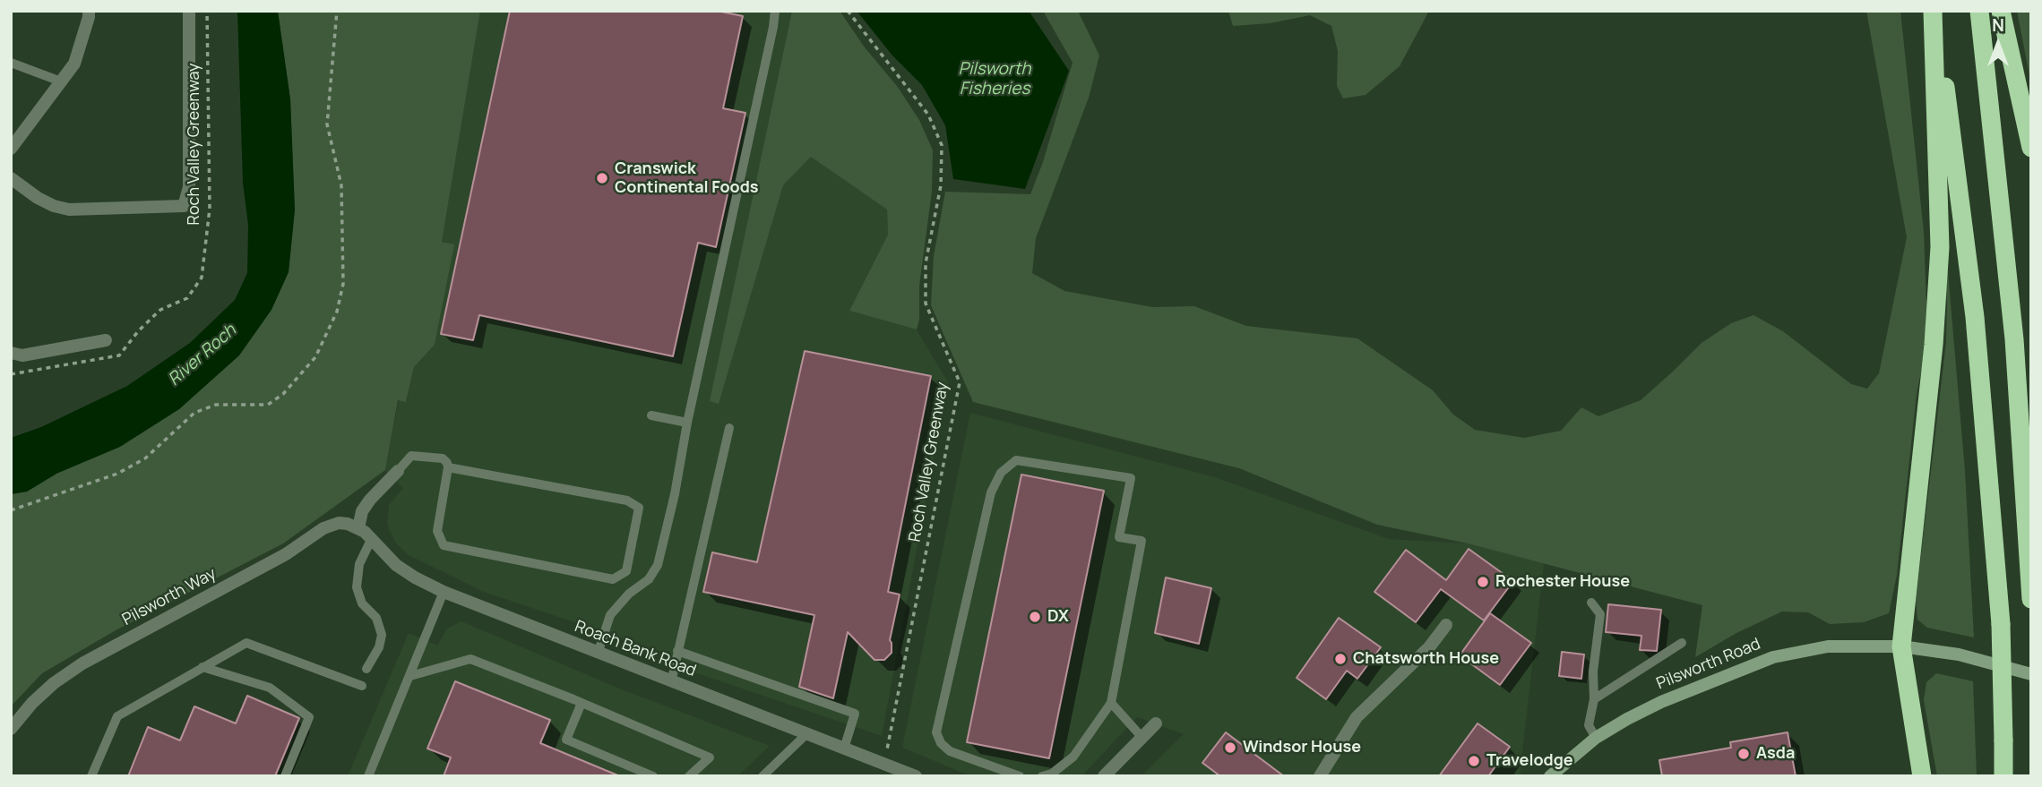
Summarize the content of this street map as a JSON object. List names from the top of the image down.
{
  "streets": {
    "street": ["Pilsworth Way", "Roach Bank Road", "Pilsworth Road"],
    "path": ["Roch Valley Greenway"]
  },
  "crossings": [
    ["Roch Valley Greenway", "Roach Bank Road"],
    ["Pilsworth Way", "Roach Bank Road"]
  ],
  "water": ["Pilsworth Fisheries", "River Roch"],
  "places": [
    "Cranswick Continental Foods",
    "Rochester House",
    "DX",
    "Chatsworth House",
    "Windsor House",
    "Asda",
    "Travelodge"
  ],
  "north": "top"
}
